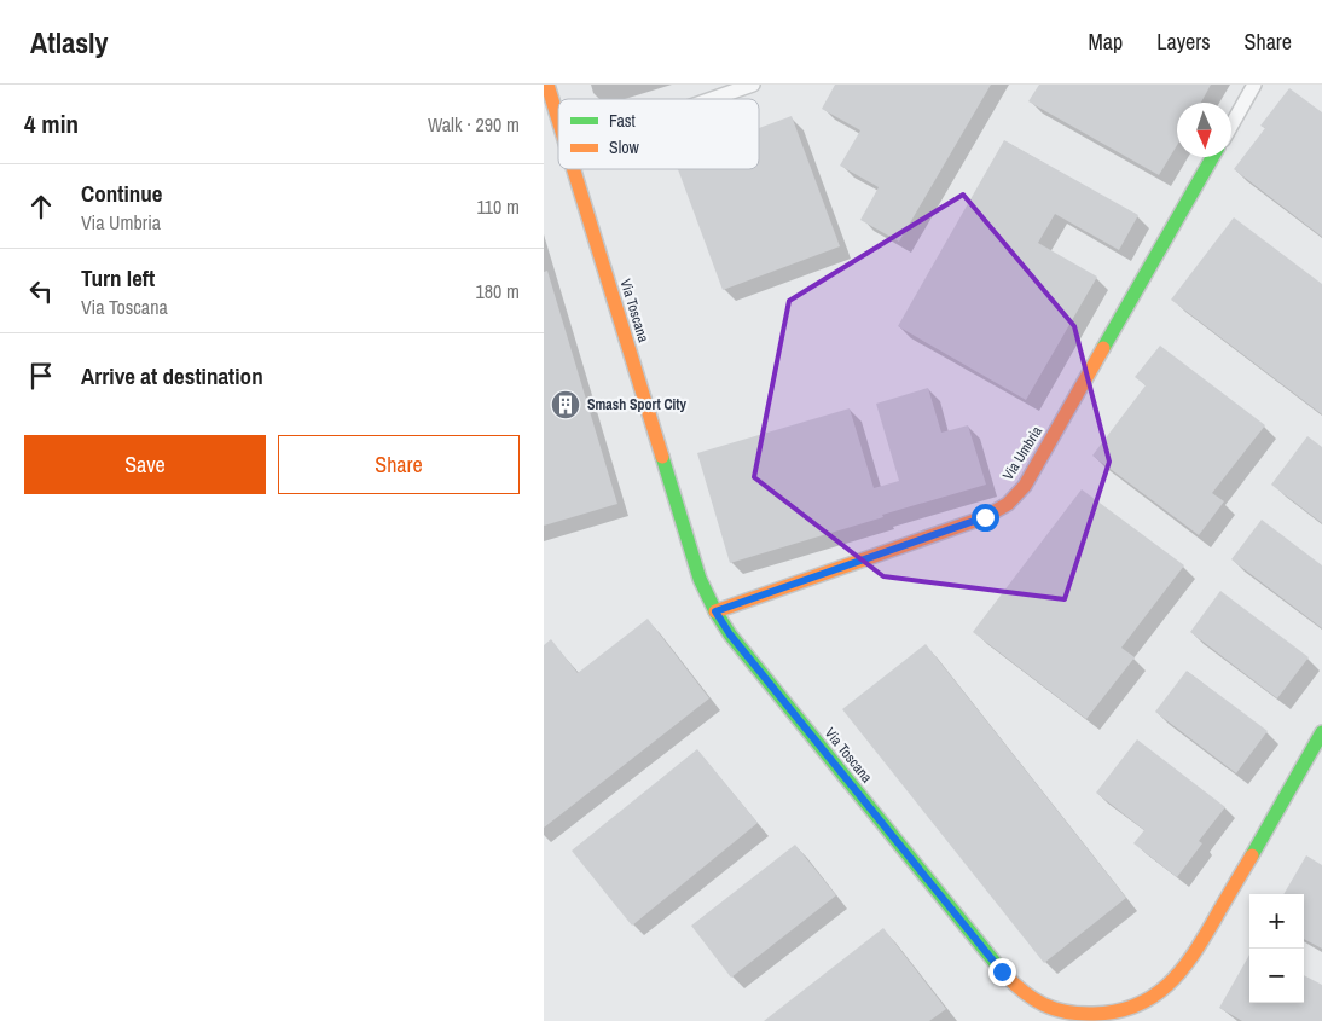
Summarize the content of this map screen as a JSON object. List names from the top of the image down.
{
  "streets": {
    "street": ["Via Toscana", "Via Umbria"]
  },
  "crossings": [
    ["Via Toscana", "Via Umbria"]
  ],
  "places": {
    "building": ["Smash Sport City"]
  },
  "legend": ["Fast", "Slow"],
  "north": "bottom",
  "page": {
    "header": "Atlasly",
    "nav": ["Map", "Layers", "Share"],
    "heading": ["4 min", "Walk · 290 m"],
    "list": [
      ["Continue", "Via Umbria", "110 m"],
      ["Turn left", "Via Toscana", "180 m"],
      "Arrive at destination"
    ],
    "buttons": ["Save", "Share"],
    "map_buttons": ["+", "−"]
  }
}
